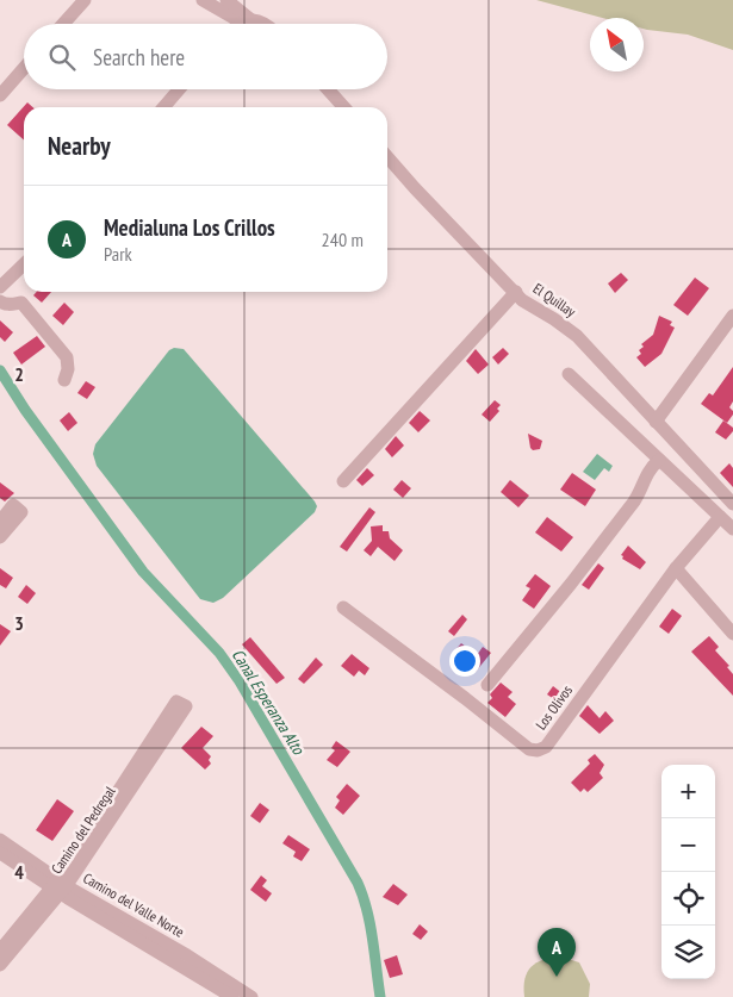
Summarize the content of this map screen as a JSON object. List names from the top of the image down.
{
  "streets": {
    "street": [
      "El Quillay",
      "Los Olivos",
      "Camino del Pedregal",
      "Camino del Valle Norte"
    ]
  },
  "crossings": [
    ["Camino del Pedregal", "Camino del Valle Norte"]
  ],
  "water": ["Canal Esperanza Alto"],
  "north": "top left",
  "page": {
    "search": "Search here",
    "heading": "Nearby",
    "list": [
      {
        "mark": "A",
        "name": "Medialuna Los Crillos",
        "note": "Park",
        "value": "240 m"
      }
    ],
    "map_buttons": ["+", "−"],
    "pins": "A"
  },
  "grid": {
    "rows": ["2", "3", "4"]
  }
}
